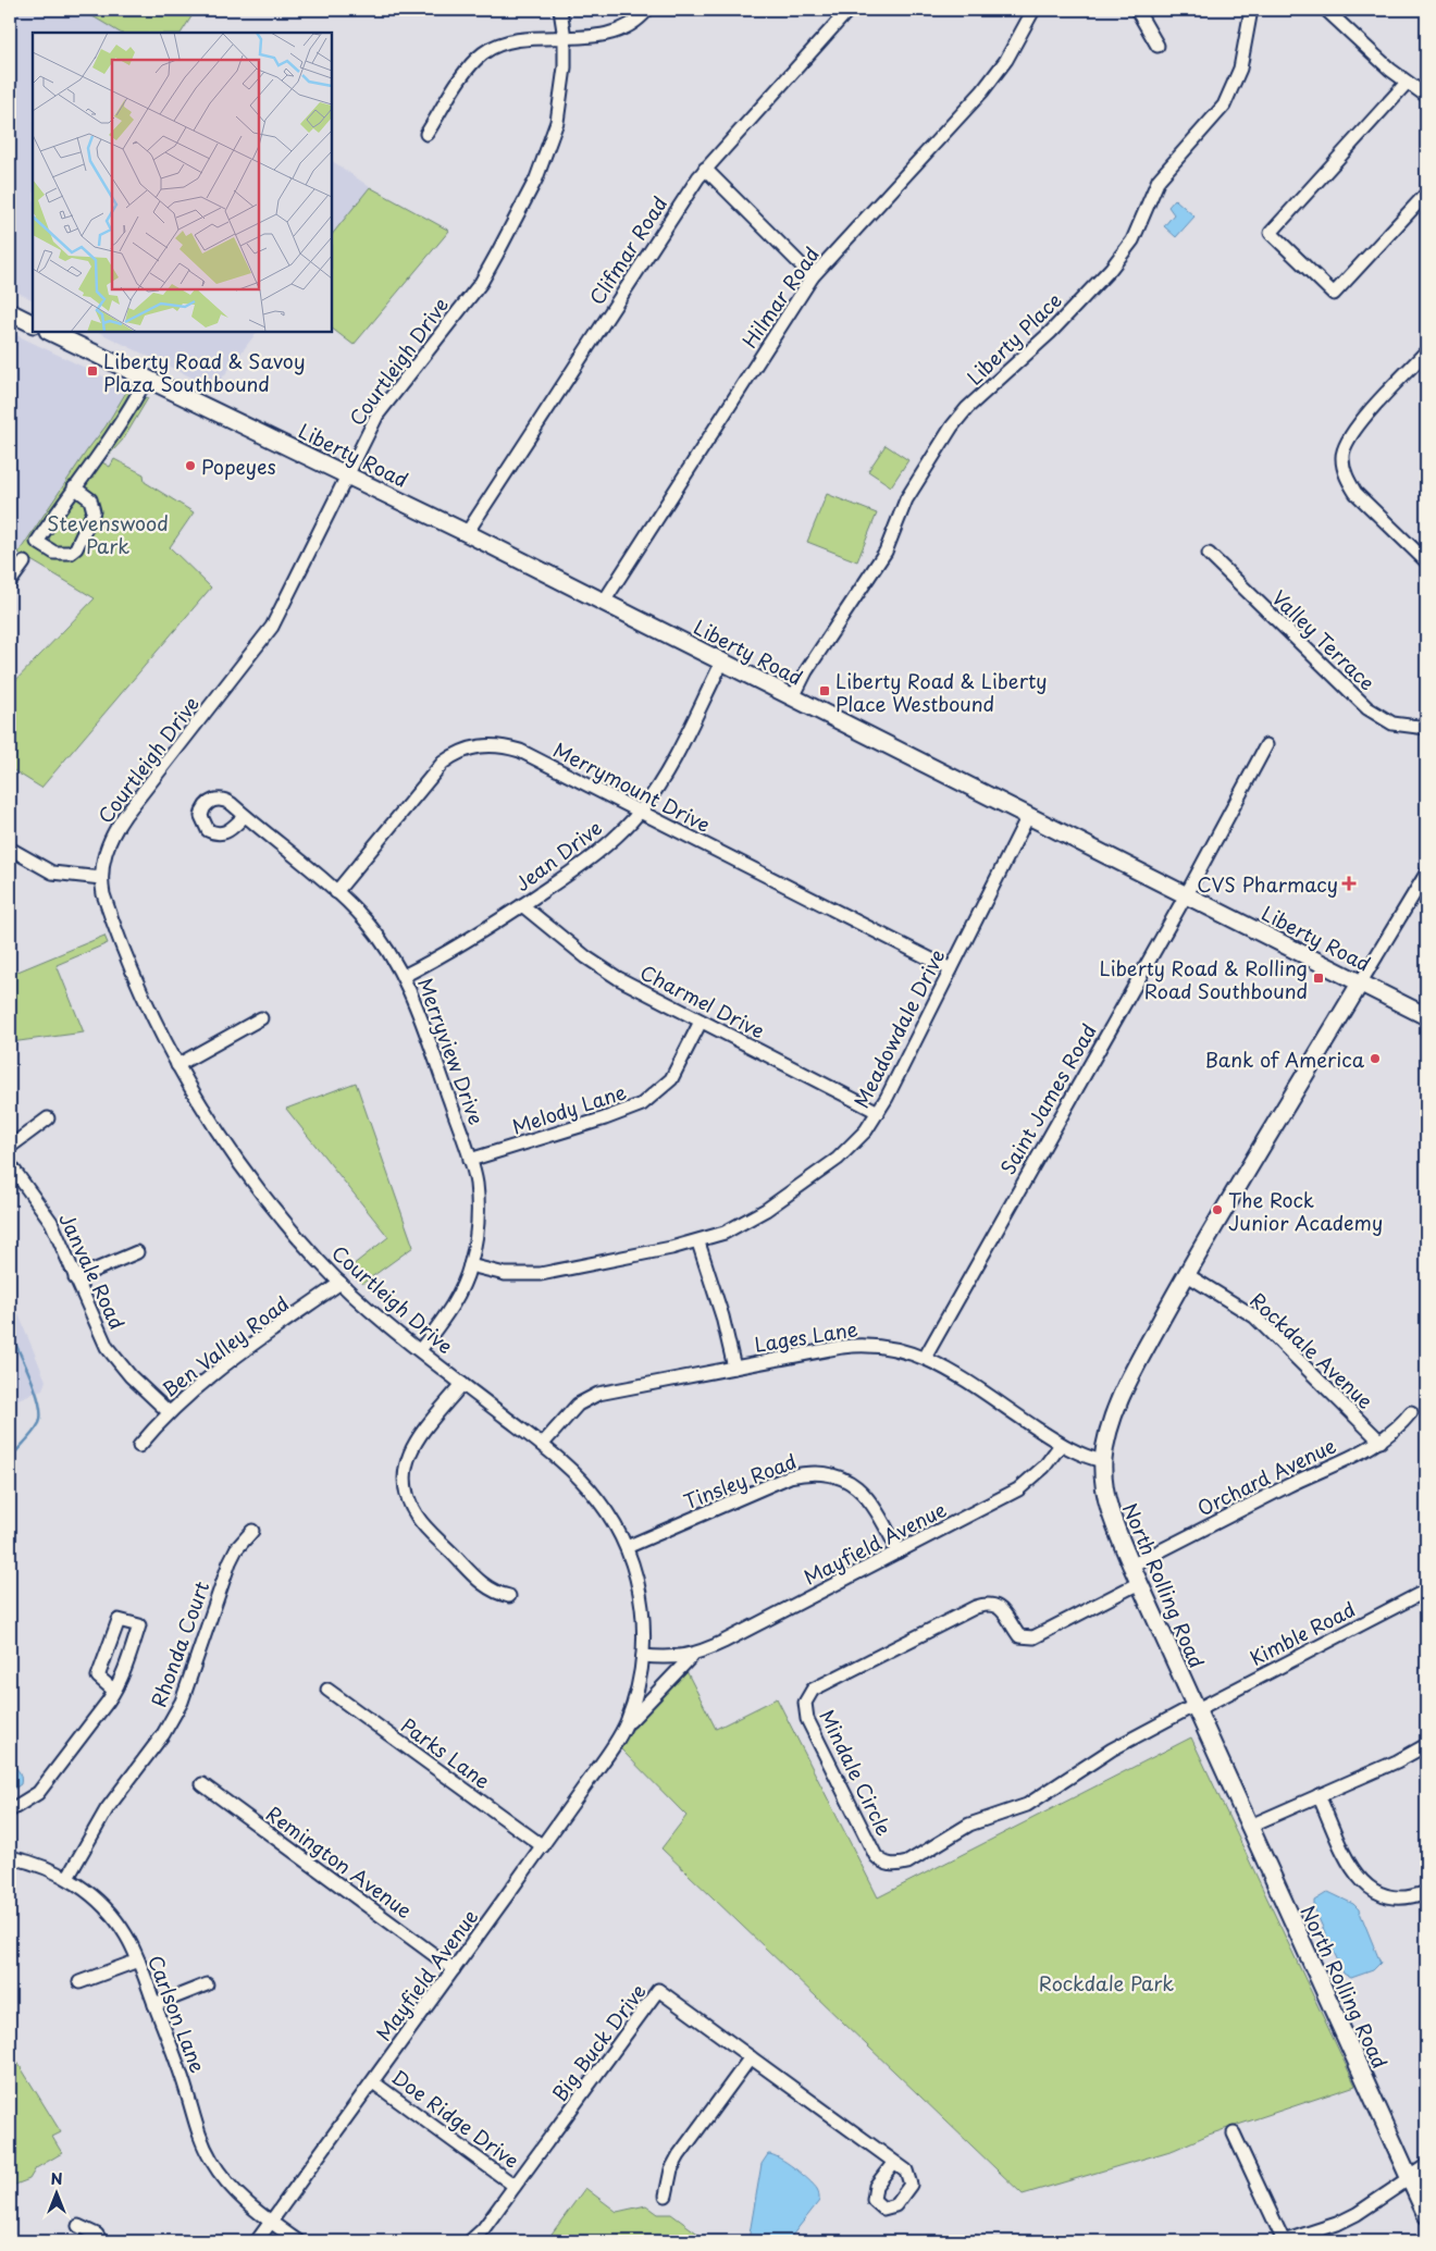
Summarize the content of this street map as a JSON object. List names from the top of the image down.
{
  "streets": {
    "main road": ["Liberty Road", "North Rolling Road"],
    "street": [
      "Clifmar Road",
      "Hilmar Road",
      "Liberty Place",
      "Courtleigh Drive",
      "Valley Terrace",
      "Merrymount Drive",
      "Jean Drive",
      "Charmel Drive",
      "Meadowdale Drive",
      "Merryview Drive",
      "Saint James Road",
      "Melody Lane",
      "Janvale Road",
      "Lages Lane",
      "Ben Valley Road",
      "Rockdale Avenue",
      "Orchard Avenue",
      "Tinsley Road",
      "Mayfield Avenue",
      "Kimble Road",
      "Rhonda Court",
      "Parks Lane",
      "Mindale Circle",
      "Remington Avenue",
      "Carlson Lane",
      "Big Buck Drive",
      "Doe Ridge Drive"
    ]
  },
  "crossings": [
    ["Clifmar Road", "Liberty Road"],
    ["Hilmar Road", "Liberty Road"],
    ["Liberty Place", "Liberty Road"],
    ["Courtleigh Drive", "Liberty Road"],
    ["Courtleigh Drive", "Merryview Drive"],
    ["Courtleigh Drive", "Lages Lane"],
    ["Courtleigh Drive", "Ben Valley Road"],
    ["Courtleigh Drive", "Tinsley Road"],
    ["Courtleigh Drive", "Mayfield Avenue"],
    ["Liberty Road", "Jean Drive"],
    ["Liberty Road", "Meadowdale Drive"],
    ["Liberty Road", "Saint James Road"],
    ["Liberty Road", "North Rolling Road"],
    ["Merrymount Drive", "Jean Drive"],
    ["Merrymount Drive", "Meadowdale Drive"],
    ["Merrymount Drive", "Merryview Drive"],
    ["Jean Drive", "Charmel Drive"],
    ["Jean Drive", "Merryview Drive"],
    ["Charmel Drive", "Meadowdale Drive"],
    ["Charmel Drive", "Melody Lane"],
    ["Meadowdale Drive", "Merryview Drive"],
    ["Merryview Drive", "Melody Lane"],
    ["Saint James Road", "Lages Lane"],
    ["Janvale Road", "Ben Valley Road"],
    ["Lages Lane", "Mayfield Avenue"],
    ["Lages Lane", "North Rolling Road"],
    ["Rockdale Avenue", "Orchard Avenue"],
    ["Rockdale Avenue", "North Rolling Road"],
    ["Orchard Avenue", "North Rolling Road"],
    ["Tinsley Road", "Mayfield Avenue"],
    ["Mayfield Avenue", "Parks Lane"],
    ["Mayfield Avenue", "Remington Avenue"],
    ["Mayfield Avenue", "Carlson Lane"],
    ["Mayfield Avenue", "Doe Ridge Drive"],
    ["North Rolling Road", "Kimble Road"],
    ["North Rolling Road", "Mindale Circle"],
    ["Kimble Road", "Mindale Circle"],
    ["Rhonda Court", "Carlson Lane"],
    ["Big Buck Drive", "Doe Ridge Drive"]
  ],
  "parks": ["Stevenswood Park", "Rockdale Park"],
  "places": {
    "transit": ["Liberty Road & Savoy Plaza Southbound", "Liberty Road & Liberty Place Westbound", "Liberty Road & Rolling Road Southbound"],
    "other": ["Popeyes", "Bank of America", "The Rock Junior Academy"],
    "health": ["CVS Pharmacy"]
  },
  "north": "top"
}
